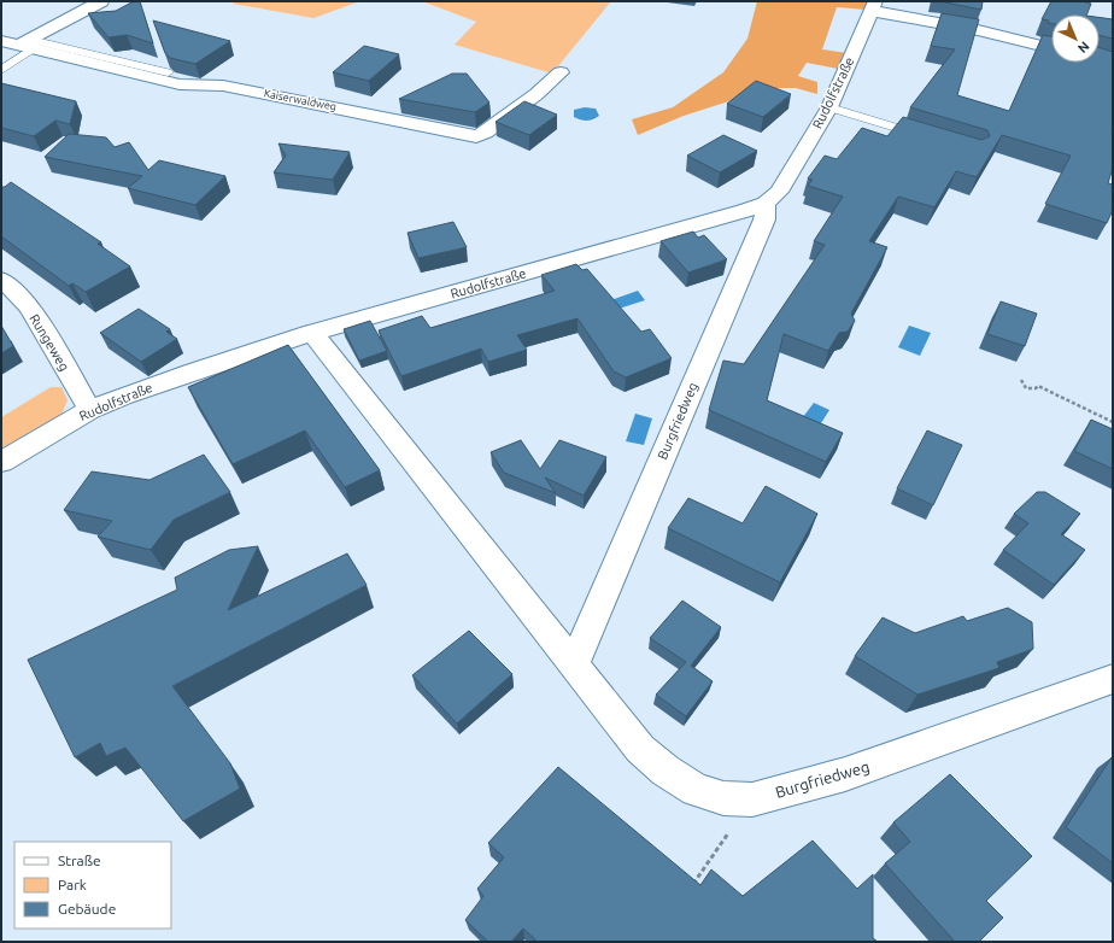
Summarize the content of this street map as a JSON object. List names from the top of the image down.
{
  "streets": {
    "street": [
      "Rudolfstraße",
      "Kaiserwaldweg",
      "Rungeweg",
      "Burgfriedweg"
    ]
  },
  "crossings": [
    ["Rudolfstraße", "Rungeweg"],
    ["Rudolfstraße", "Burgfriedweg"]
  ],
  "legend": ["Straße", "Park", "Gebäude"],
  "north": "bottom right"
}
